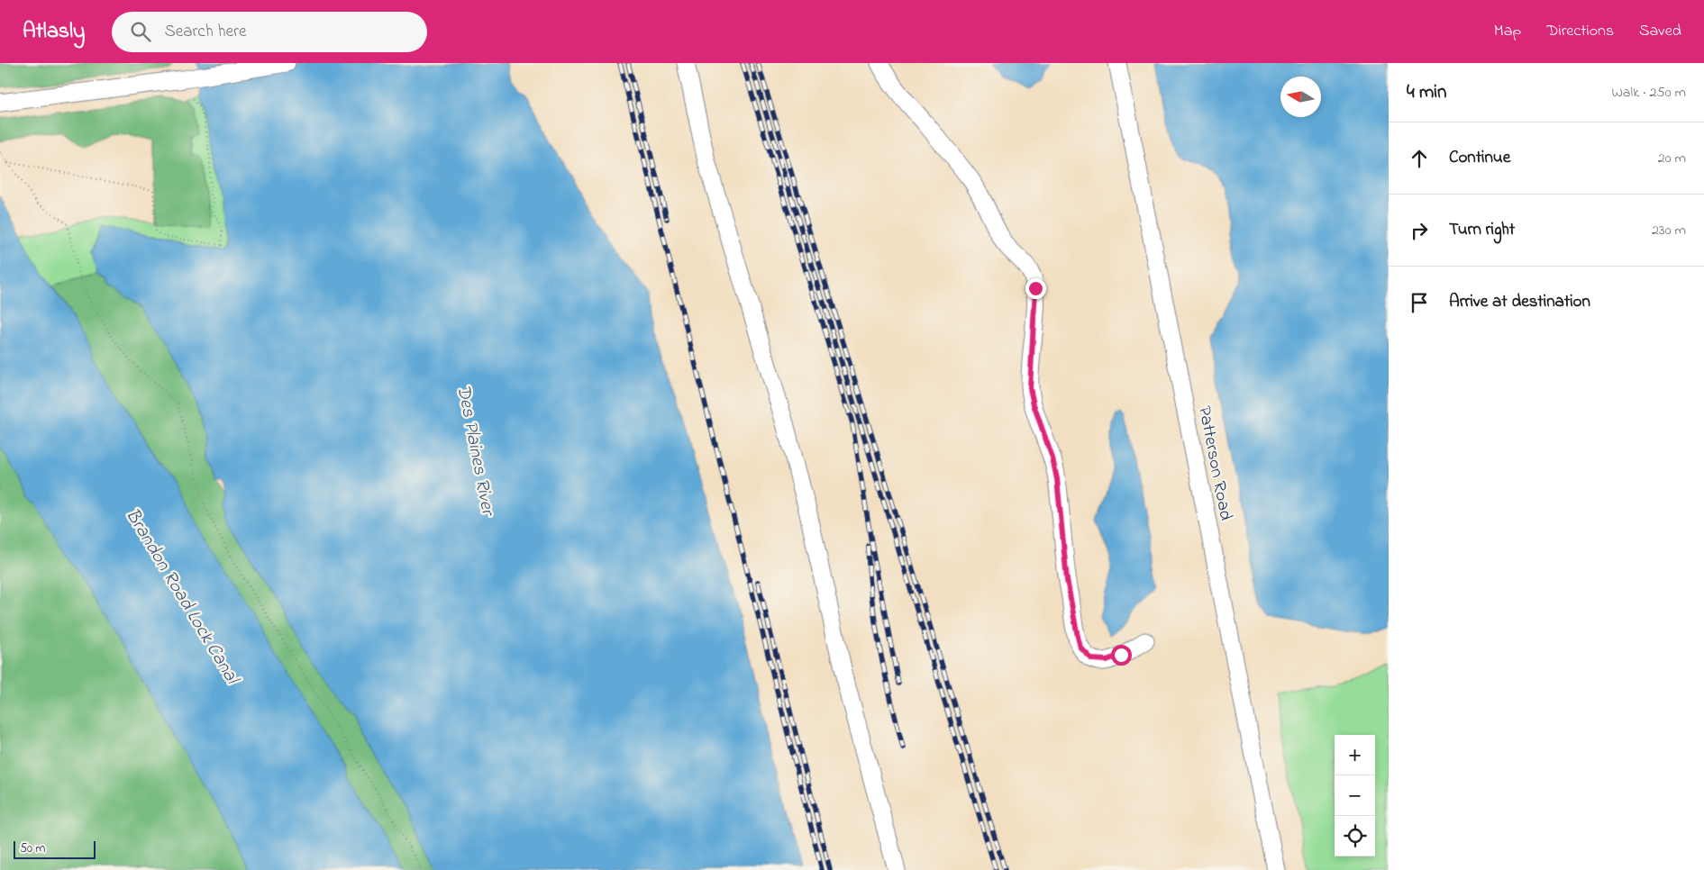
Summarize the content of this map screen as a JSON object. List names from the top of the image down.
{
  "streets": {
    "street": ["Patterson Road"]
  },
  "water": ["Des Plaines River", "Brandon Road Lock Canal"],
  "scale_bar": "50 m",
  "north": "left",
  "page": {
    "header": "Atlasly",
    "search": "Search here",
    "nav": ["Map", "Directions", "Saved"],
    "heading": ["4 min", "Walk · 250 m"],
    "list": [
      ["Continue", "20 m"],
      ["Turn right", "230 m"],
      "Arrive at destination"
    ],
    "map_buttons": ["+", "−"],
    "scale": "50 m"
  }
}
